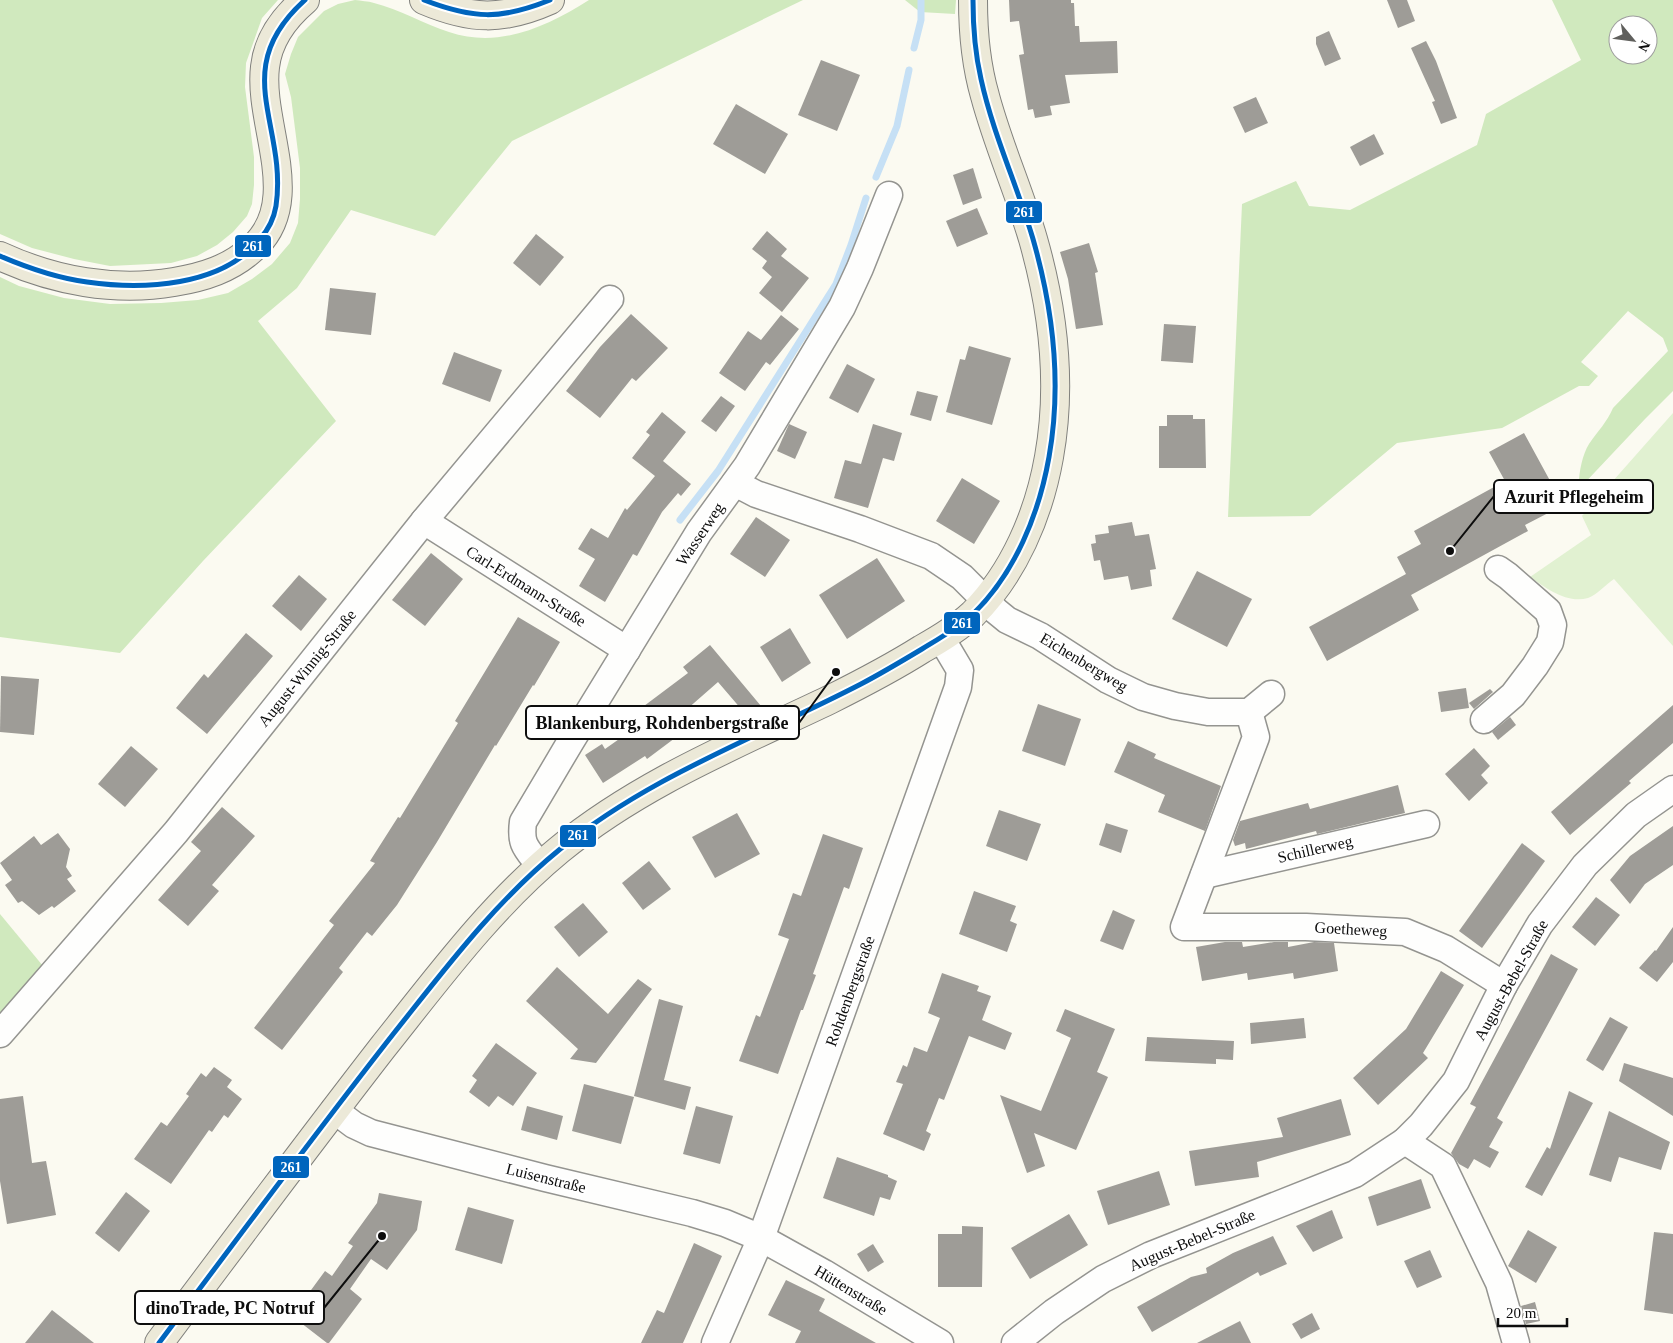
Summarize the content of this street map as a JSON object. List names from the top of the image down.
{
  "streets": {
    "street": [
      "Wasserweg",
      "Carl-Erdmann-Straße",
      "Eichenbergweg",
      "August-Winnig-Straße",
      "Schillerweg",
      "Goetheweg",
      "August-Bebel-Straße",
      "Rohdenbergstraße",
      "Luisenstraße",
      "Hüttenstraße"
    ]
  },
  "crossings": [
    ["Wasserweg", "Carl-Erdmann-Straße"],
    ["Wasserweg", "Eichenbergweg"],
    ["Carl-Erdmann-Straße", "August-Winnig-Straße"],
    ["Schillerweg", "Goetheweg"],
    ["Goetheweg", "August-Bebel-Straße"],
    ["Rohdenbergstraße", "Luisenstraße"],
    ["Rohdenbergstraße", "Hüttenstraße"],
    ["Luisenstraße", "Hüttenstraße"]
  ],
  "places": ["Azurit Pflegeheim", "Blankenburg, Rohdenbergstraße", "dinoTrade, PC Notruf"],
  "lines": ["transit line 261"],
  "scale_bar": "20 m",
  "north": "bottom right"
}
